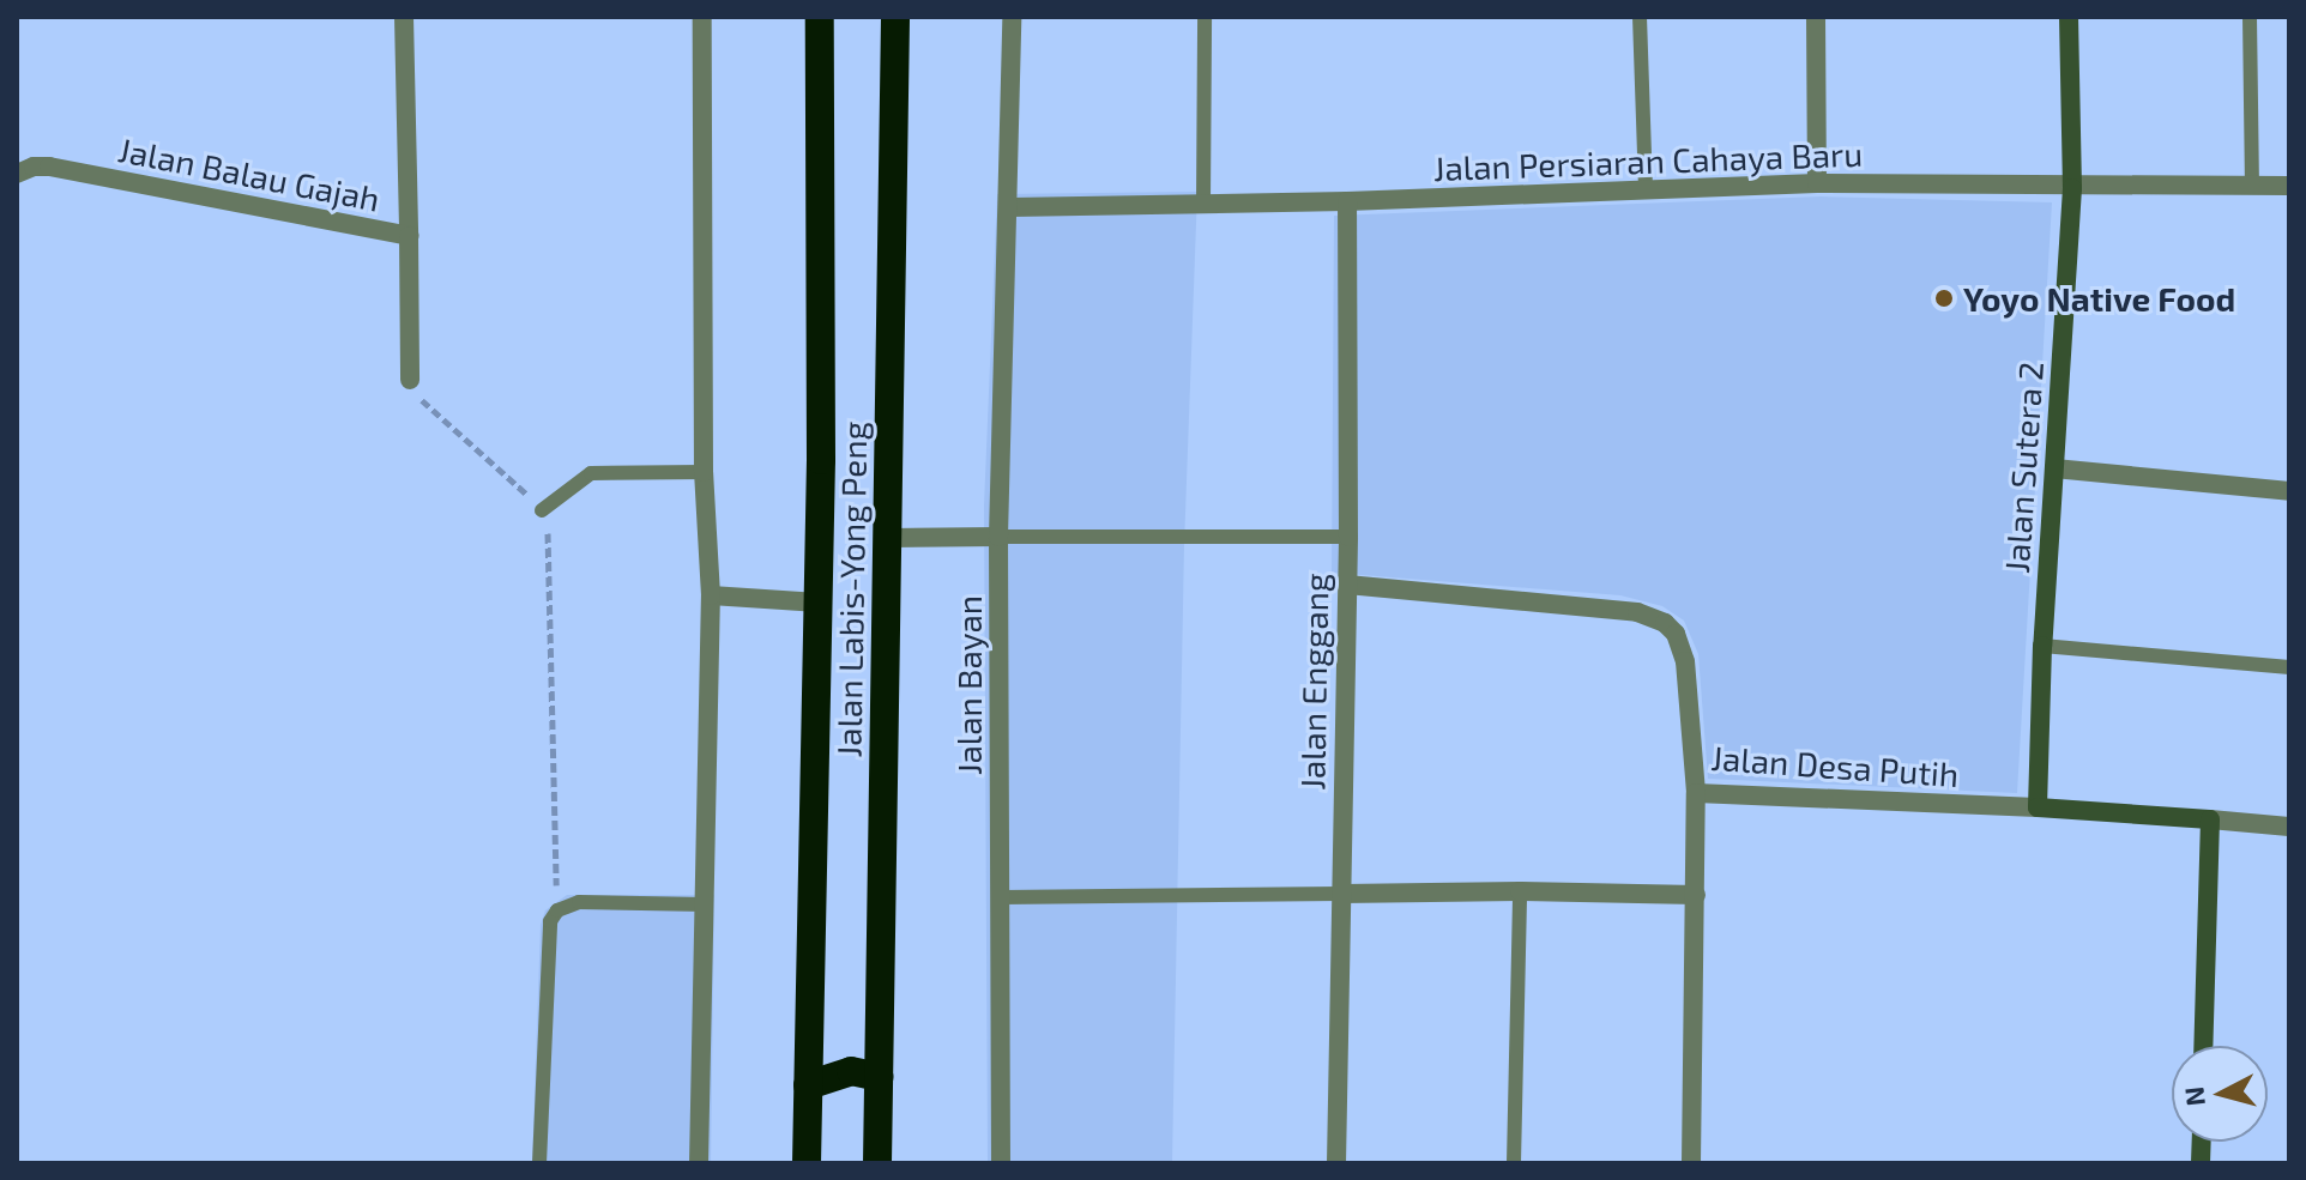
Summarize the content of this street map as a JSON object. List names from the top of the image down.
{
  "streets": {
    "highway": ["Jalan Labis-Yong Peng"],
    "street": [
      "Jalan Persiaran Cahaya Baru",
      "Jalan Balau Gajah",
      "Jalan Sutera 2",
      "Jalan Enggang",
      "Jalan Bayan",
      "Jalan Desa Putih"
    ]
  },
  "crossings": [
    ["Jalan Persiaran Cahaya Baru", "Jalan Sutera 2"],
    ["Jalan Persiaran Cahaya Baru", "Jalan Enggang"],
    ["Jalan Persiaran Cahaya Baru", "Jalan Bayan"],
    ["Jalan Sutera 2", "Jalan Desa Putih"],
    ["Jalan Enggang", "Jalan Desa Putih"]
  ],
  "places": ["Yoyo Native Food"],
  "north": "left"
}
